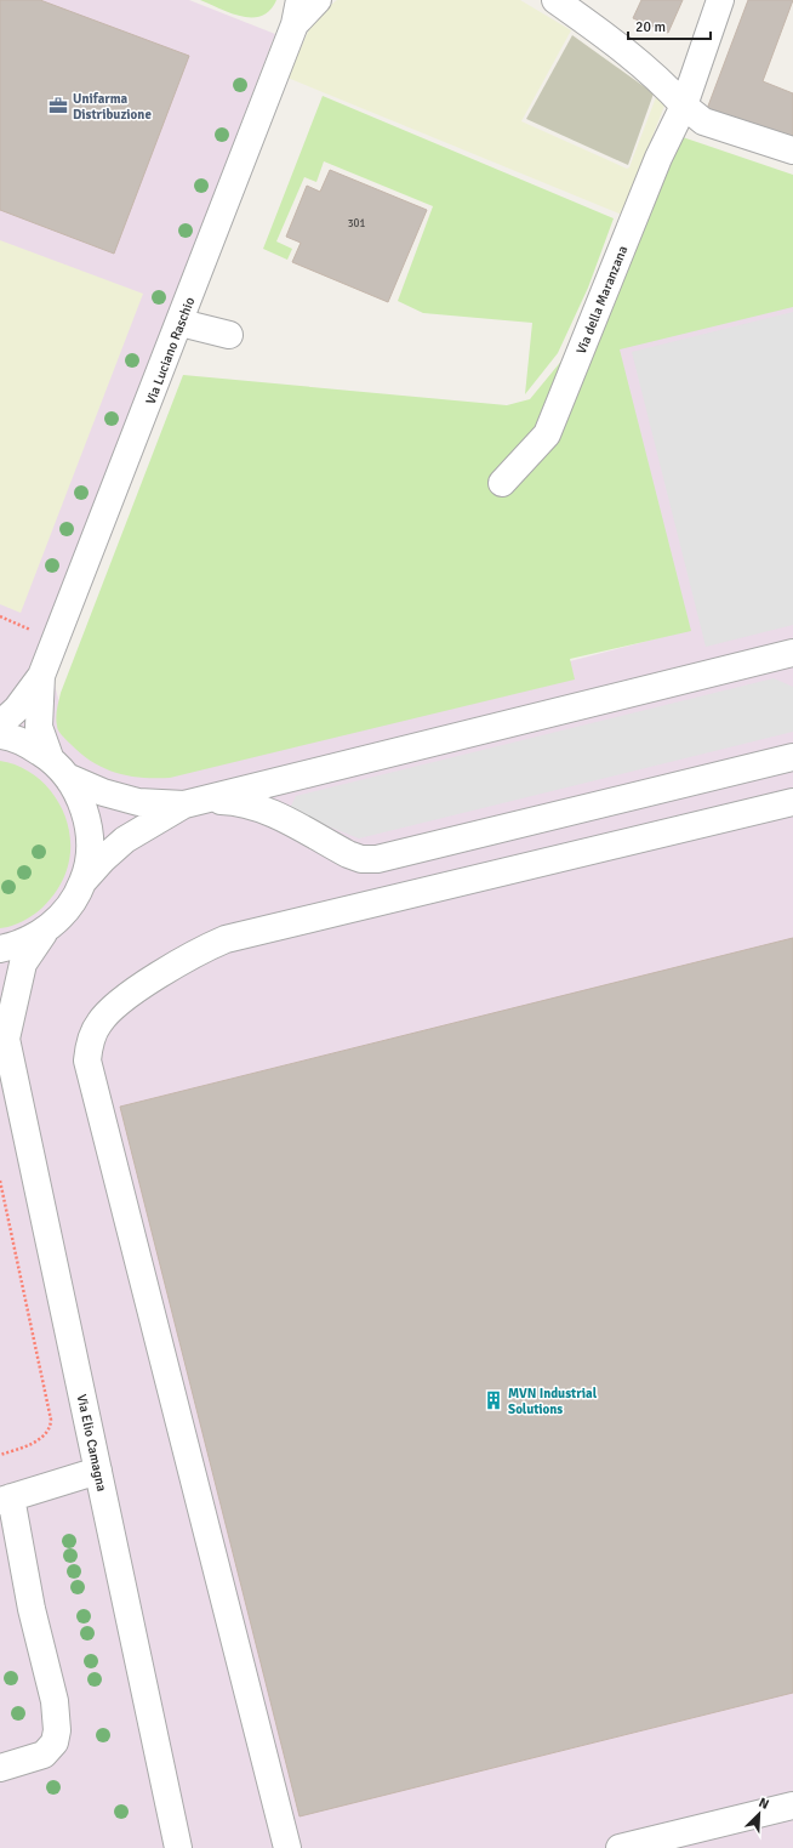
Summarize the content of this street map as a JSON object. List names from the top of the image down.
{
  "streets": {
    "street": ["Via della Maranzana", "Via Luciano Raschio", "Via Elio Camagna"]
  },
  "crossings": [
    ["Via Luciano Raschio", "Via Elio Camagna"]
  ],
  "places": {
    "office": ["Unifarma Distribuzione"],
    "building": ["MVN Industrial Solutions"]
  },
  "house_numbers": ["301"],
  "scale_bar": "20 m",
  "north": "top right"
}
